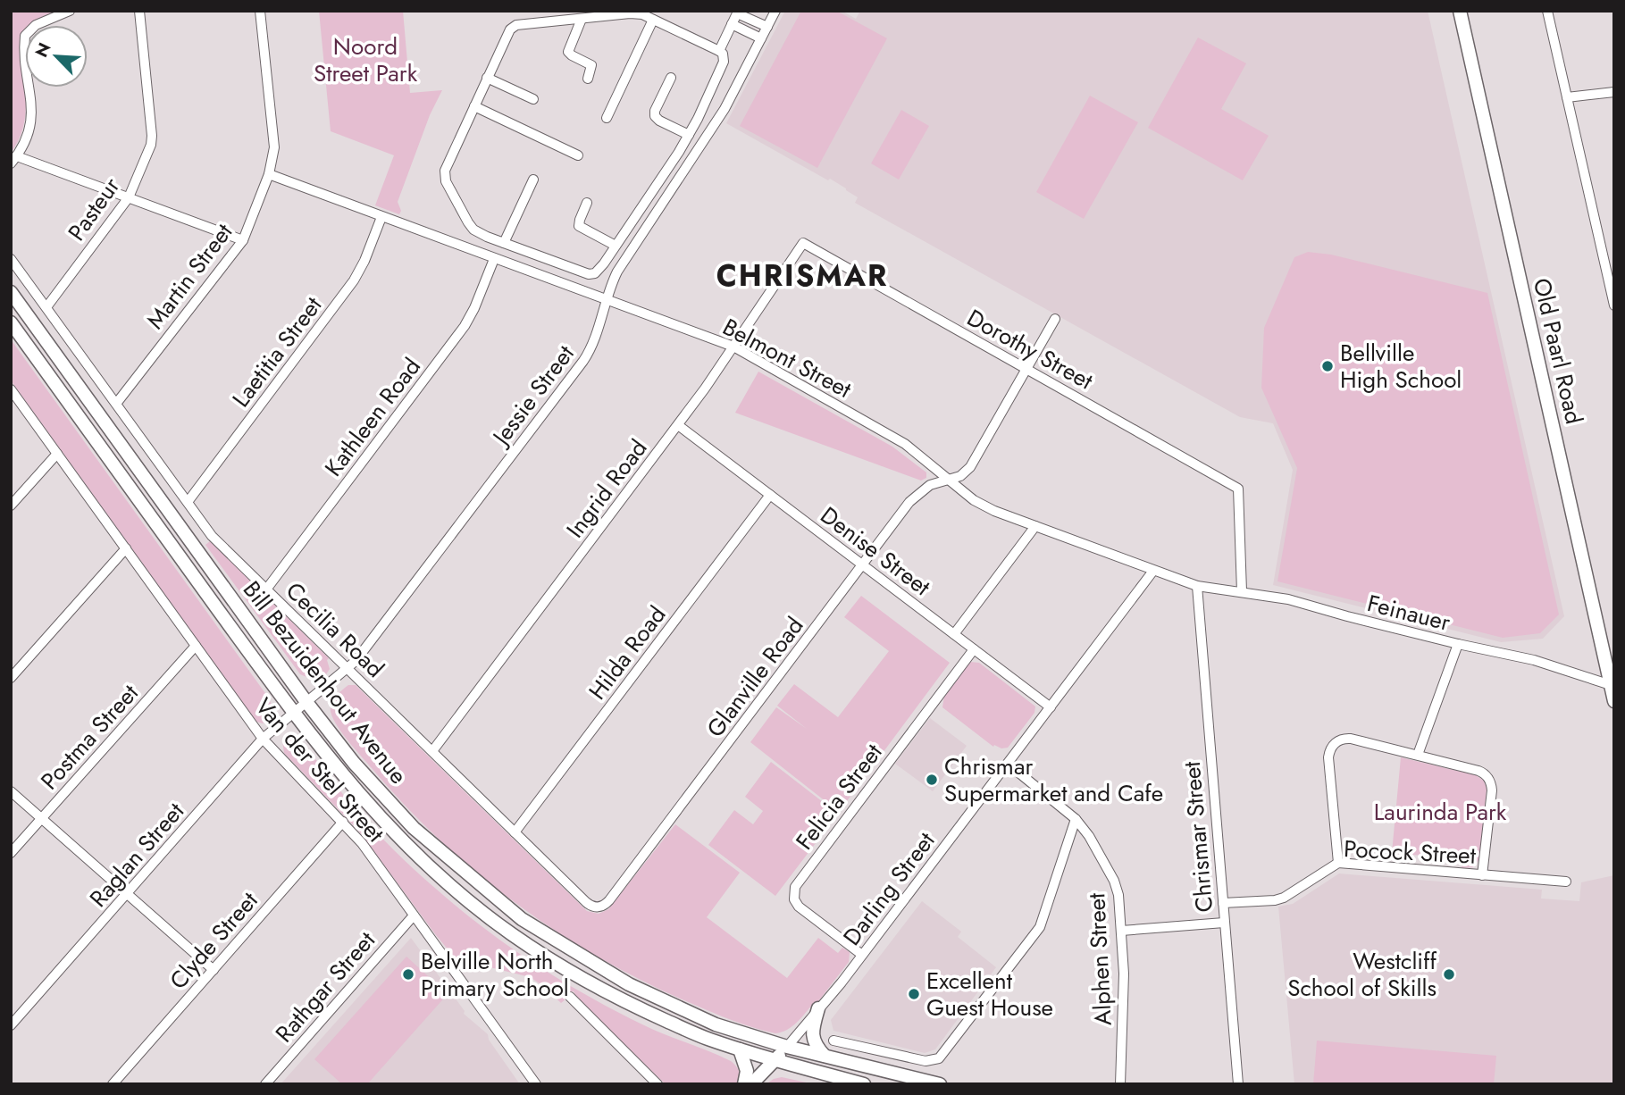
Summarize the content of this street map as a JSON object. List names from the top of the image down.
{
  "streets": {
    "main road": ["Old Paarl Road", "Bill Bezuidenhout Avenue"],
    "street": [
      "Pasteur",
      "Martin Street",
      "Dorothy Street",
      "Laetitia Street",
      "Belmont Street",
      "Jessie Street",
      "Kathleen Road",
      "Ingrid Road",
      "Denise Street",
      "Feinauer",
      "Cecilia Road",
      "Hilda Road",
      "Glanville Road",
      "Postma Street",
      "Van der Stel Street",
      "Felicia Street",
      "Chrismar Street",
      "Pocock Street",
      "Raglan Street",
      "Darling Street",
      "Clyde Street",
      "Alphen Street",
      "Rathgar Street"
    ]
  },
  "crossings": [
    ["Pasteur", "Cecilia Road"],
    ["Martin Street", "Belmont Street"],
    ["Martin Street", "Cecilia Road"],
    ["Dorothy Street", "Ingrid Road"],
    ["Dorothy Street", "Feinauer"],
    ["Dorothy Street", "Glanville Road"],
    ["Old Paarl Road", "Feinauer"],
    ["Laetitia Street", "Belmont Street"],
    ["Laetitia Street", "Cecilia Road"],
    ["Belmont Street", "Jessie Street"],
    ["Belmont Street", "Kathleen Road"],
    ["Belmont Street", "Ingrid Road"],
    ["Belmont Street", "Feinauer"],
    ["Belmont Street", "Glanville Road"],
    ["Belmont Street", "Chrismar Street"],
    ["Belmont Street", "Darling Street"],
    ["Jessie Street", "Cecilia Road"],
    ["Jessie Street", "Bill Bezuidenhout Avenue"],
    ["Jessie Street", "Raglan Street"],
    ["Kathleen Road", "Cecilia Road"],
    ["Ingrid Road", "Denise Street"],
    ["Ingrid Road", "Cecilia Road"],
    ["Denise Street", "Hilda Road"],
    ["Denise Street", "Glanville Road"],
    ["Denise Street", "Felicia Street"],
    ["Denise Street", "Darling Street"],
    ["Feinauer", "Chrismar Street"],
    ["Cecilia Road", "Hilda Road"],
    ["Cecilia Road", "Glanville Road"],
    ["Bill Bezuidenhout Avenue", "Raglan Street"],
    ["Bill Bezuidenhout Avenue", "Darling Street"],
    ["Postma Street", "Van der Stel Street"],
    ["Van der Stel Street", "Raglan Street"],
    ["Van der Stel Street", "Clyde Street"],
    ["Van der Stel Street", "Rathgar Street"],
    ["Felicia Street", "Darling Street"],
    ["Chrismar Street", "Pocock Street"],
    ["Darling Street", "Alphen Street"]
  ],
  "districts": ["CHRISMAR"],
  "parks": ["Noord Street Park", "Laurinda Park"],
  "places": [
    "Bellville High School",
    "Chrismar Supermarket and Cafe",
    "Belville North Primary School",
    "Westcliff School of Skills",
    "Excellent Guest House"
  ],
  "north": "top left"
}
